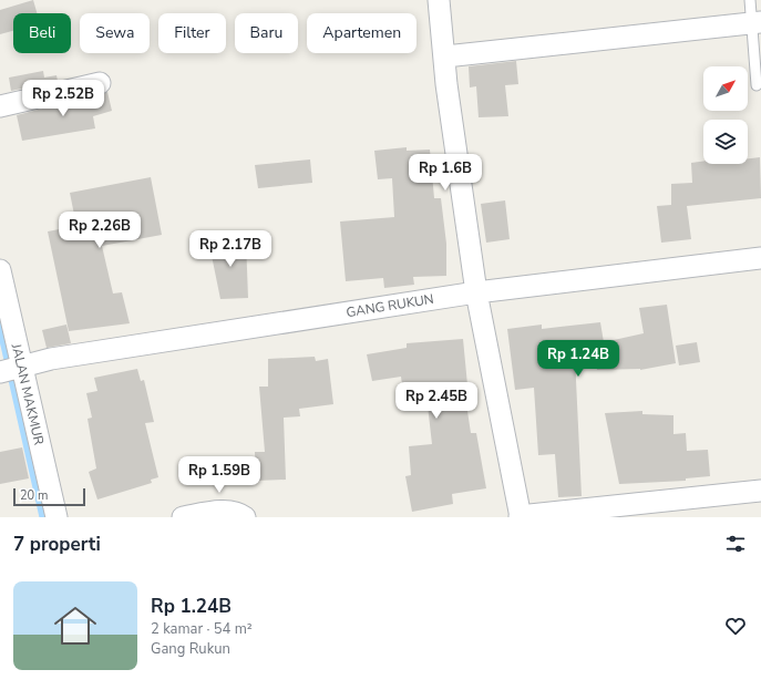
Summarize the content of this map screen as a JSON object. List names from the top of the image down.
{
  "streets": {
    "street": ["GANG RUKUN", "JALAN MAKMUR"]
  },
  "crossings": [
    ["GANG RUKUN", "JALAN MAKMUR"]
  ],
  "scale_bar": "20 m",
  "north": "top right",
  "page": {
    "chip": [
      "Beli",
      "Sewa",
      "Filter",
      "Baru",
      "Apartemen"
    ],
    "price": [
      "Rp 2.52B",
      "Rp 1.6B",
      "Rp 2.26B",
      "Rp 2.17B",
      "Rp 1.24B",
      "Rp 2.45B",
      "Rp 1.59B"
    ],
    "scale": "20 m",
    "heading": "7 properti",
    "list": [
      {
        "name": "Rp 1.24B",
        "note": "2 kamar · 54 m² · Gang Rukun"
      }
    ]
  }
}
